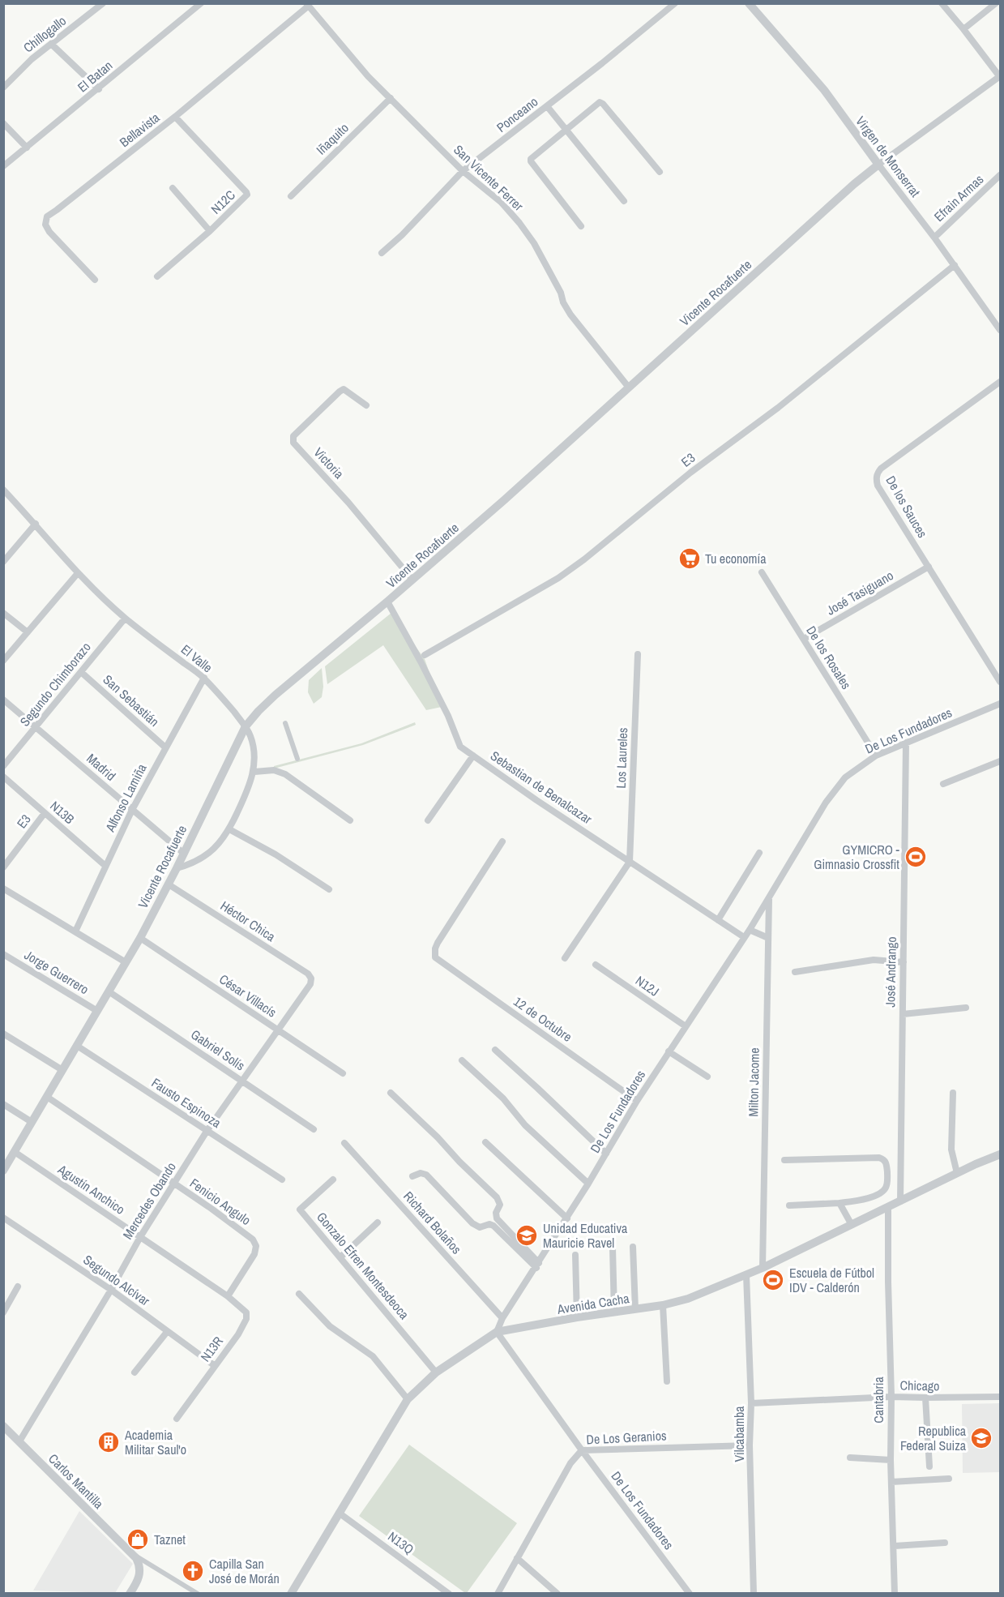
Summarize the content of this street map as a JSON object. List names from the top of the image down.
{
  "streets": {
    "street": [
      "Chillogallo",
      "El Batan",
      "Ponceano",
      "Bellavista",
      "Iñaquito",
      "Virgen de Monserrat",
      "San Vicente Ferrer",
      "Efrain Armas",
      "N12C",
      "Vicente Rocafuerte",
      "E3",
      "Victoria",
      "De los Sauces",
      "José Tasiguano",
      "De los Rosales",
      "El Valle",
      "Segundo Chimborazo",
      "San Sebastián",
      "De Los Fundadores",
      "Los Laureles",
      "Madrid",
      "Sebastian de Benalcazar",
      "Alfonso Lamiña",
      "N13B",
      "Héctor Chica",
      "Jorge Guerrero",
      "José Andrango",
      "N12J",
      "César Villacís",
      "12 de Octubre",
      "Gabriel Solís",
      "Milton Jacome",
      "Fausto Espinoza",
      "Agustín Anchico",
      "Mercedes Obando",
      "Fenicio Angulo",
      "Richard Bolaños",
      "Gonzalo Efren Montesdeoca",
      "Segundo Alcívar",
      "Avenida Cacha",
      "N13R",
      "Chicago",
      "Cantabria",
      "Vilcabamba",
      "De Los Geranios",
      "Carlos Mantilla",
      "N13Q"
    ]
  },
  "crossings": [
    ["Ponceano", "San Vicente Ferrer"],
    ["Bellavista", "San Vicente Ferrer"],
    ["Bellavista", "N12C"],
    ["Iñaquito", "San Vicente Ferrer"],
    ["Virgen de Monserrat", "Efrain Armas"],
    ["Virgen de Monserrat", "Vicente Rocafuerte"],
    ["Virgen de Monserrat", "E3"],
    ["San Vicente Ferrer", "Vicente Rocafuerte"],
    ["Vicente Rocafuerte", "Victoria"],
    ["Vicente Rocafuerte", "El Valle"],
    ["Vicente Rocafuerte", "Madrid"],
    ["Vicente Rocafuerte", "Sebastian de Benalcazar"],
    ["Vicente Rocafuerte", "Héctor Chica"],
    ["Vicente Rocafuerte", "Jorge Guerrero"],
    ["Vicente Rocafuerte", "César Villacís"],
    ["Vicente Rocafuerte", "Gabriel Solís"],
    ["Vicente Rocafuerte", "Fausto Espinoza"],
    ["Vicente Rocafuerte", "Agustín Anchico"],
    ["Vicente Rocafuerte", "Fenicio Angulo"],
    ["E3", "N13B"],
    ["De los Sauces", "José Tasiguano"],
    ["José Tasiguano", "De los Rosales"],
    ["De los Rosales", "De Los Fundadores"],
    ["El Valle", "Segundo Chimborazo"],
    ["El Valle", "Alfonso Lamiña"],
    ["Segundo Chimborazo", "San Sebastián"],
    ["Segundo Chimborazo", "Madrid"],
    ["San Sebastián", "Alfonso Lamiña"],
    ["De Los Fundadores", "Sebastian de Benalcazar"],
    ["De Los Fundadores", "José Andrango"],
    ["De Los Fundadores", "N12J"],
    ["De Los Fundadores", "12 de Octubre"],
    ["De Los Fundadores", "Milton Jacome"],
    ["De Los Fundadores", "Richard Bolaños"],
    ["De Los Fundadores", "Avenida Cacha"],
    ["De Los Fundadores", "De Los Geranios"],
    ["Los Laureles", "Sebastian de Benalcazar"],
    ["Madrid", "Alfonso Lamiña"],
    ["Alfonso Lamiña", "N13B"],
    ["Héctor Chica", "Mercedes Obando"],
    ["José Andrango", "Avenida Cacha"],
    ["César Villacís", "Mercedes Obando"],
    ["Gabriel Solís", "Mercedes Obando"],
    ["Milton Jacome", "Avenida Cacha"],
    ["Fausto Espinoza", "Mercedes Obando"],
    ["Agustín Anchico", "Mercedes Obando"],
    ["Agustín Anchico", "Fenicio Angulo"],
    ["Agustín Anchico", "N13R"],
    ["Mercedes Obando", "Fenicio Angulo"],
    ["Mercedes Obando", "Segundo Alcívar"],
    ["Mercedes Obando", "Carlos Mantilla"],
    ["Fenicio Angulo", "N13R"],
    ["Gonzalo Efren Montesdeoca", "Avenida Cacha"],
    ["Segundo Alcívar", "N13R"],
    ["Avenida Cacha", "Cantabria"],
    ["Avenida Cacha", "Vilcabamba"],
    ["Avenida Cacha", "N13Q"],
    ["Chicago", "Cantabria"],
    ["Chicago", "Vilcabamba"],
    ["Vilcabamba", "De Los Geranios"]
  ],
  "places": {
    "supermarket": ["Tu economía"],
    "sports": ["GYMICRO - Gimnasio Crossfit", "Escuela de Fútbol IDV - Calderón"],
    "school or university": ["Unidad Educativa Mauricie Ravel", "Republica Federal Suiza"],
    "building": ["Academia Militar Saul'o"],
    "shop": ["Taznet"],
    "church": ["Capilla San José de Morán"]
  }
}
